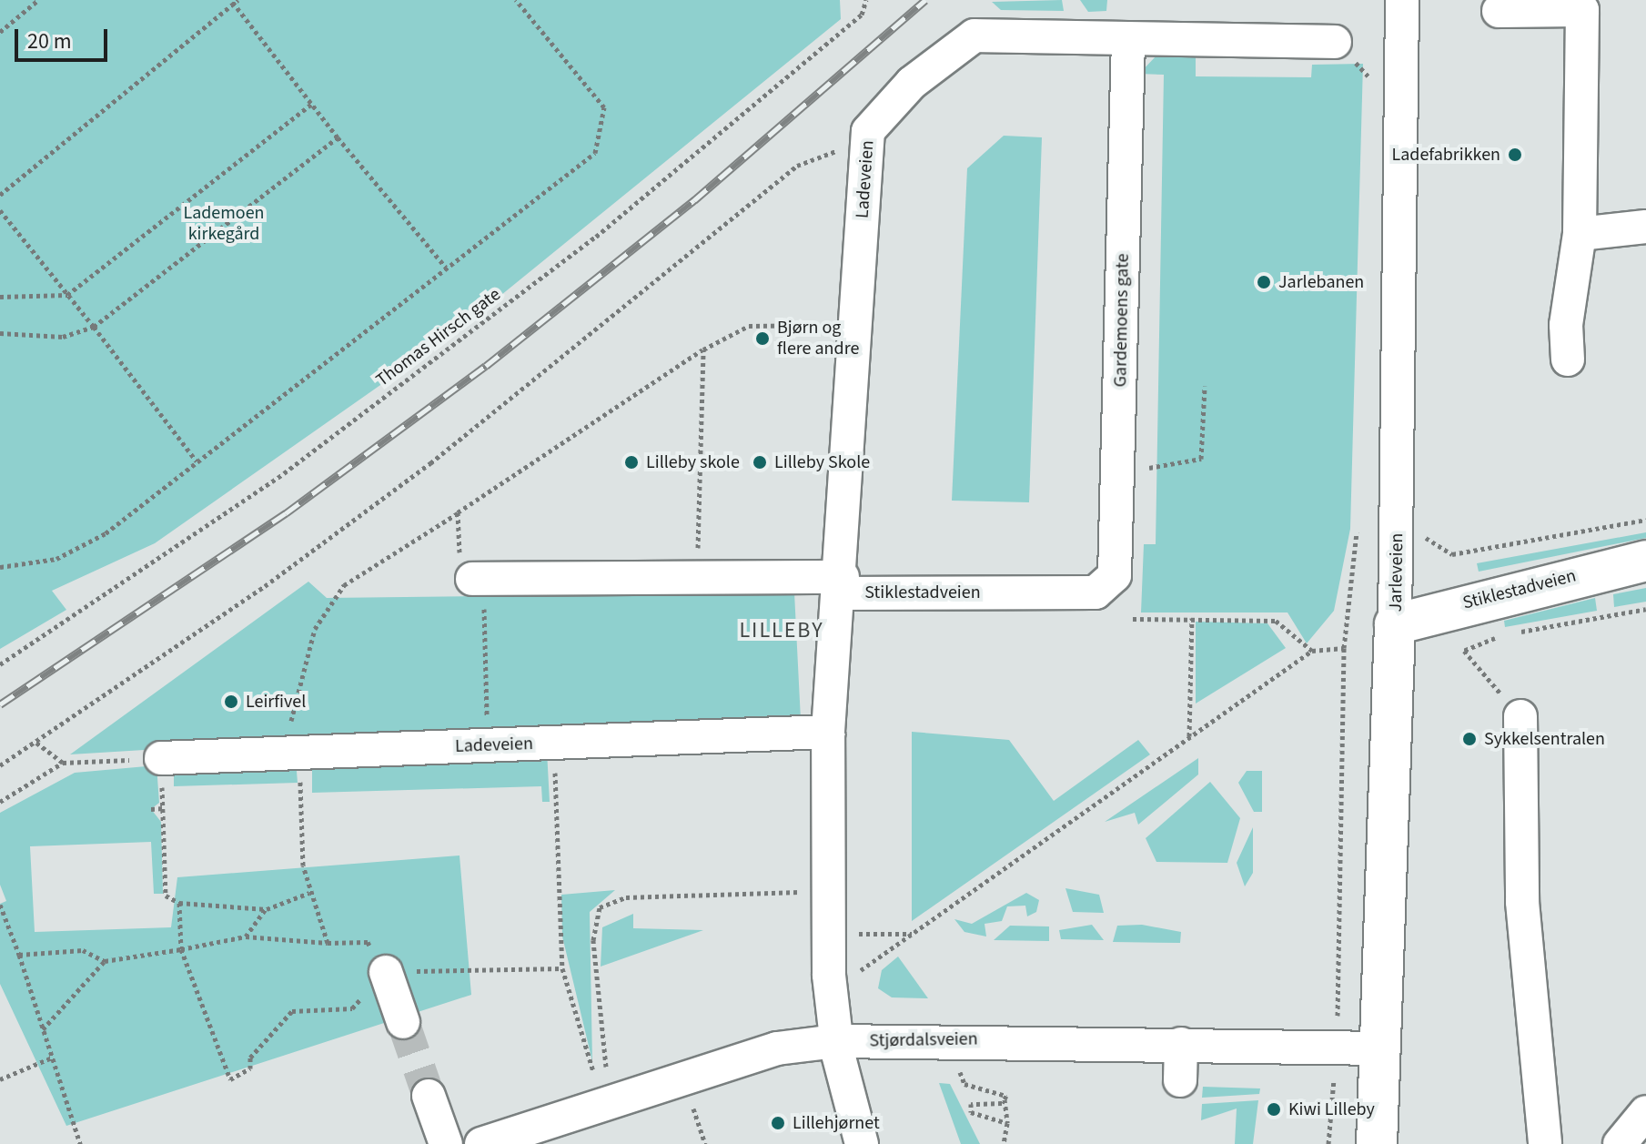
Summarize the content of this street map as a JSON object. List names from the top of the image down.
{
  "streets": {
    "main road": ["Jarleveien", "Stiklestadveien"],
    "street": ["Ladeveien", "Gardemoens gate", "Stjørdalsveien"],
    "path": ["Thomas Hirsch gate"]
  },
  "crossings": [
    ["Ladeveien", "Gardemoens gate"],
    ["Ladeveien", "Stiklestadveien"],
    ["Ladeveien", "Stjørdalsveien"],
    ["Gardemoens gate", "Stiklestadveien"],
    ["Jarleveien", "Stiklestadveien"],
    ["Jarleveien", "Stjørdalsveien"]
  ],
  "districts": ["LILLEBY"],
  "parks": ["Lademoen kirkegård"],
  "places": [
    "Ladefabrikken",
    "Jarlebanen",
    "Bjørn og flere andre",
    "Lilleby skole",
    "Lilleby Skole",
    "Leirfivel",
    "Sykkelsentralen",
    "Kiwi Lilleby",
    "Lillehjørnet"
  ],
  "scale_bar": "20 m"
}
